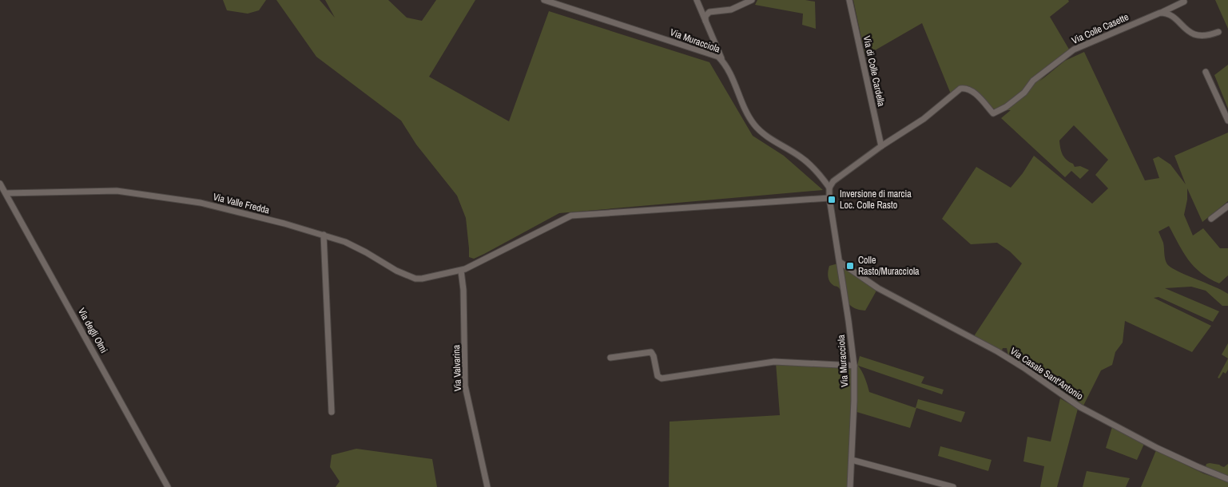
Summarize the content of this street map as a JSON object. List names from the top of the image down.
{
  "streets": {
    "street": [
      "Via Colle Casette",
      "Via Muracciola",
      "Via di Colle Cardella",
      "Via Valle Fredda",
      "Via degli Olmi",
      "Via Valvarina",
      "Via Casale Sant'Antonio"
    ]
  },
  "crossings": [
    ["Via Colle Casette", "Via di Colle Cardella"],
    ["Via Muracciola", "Via Valle Fredda"],
    ["Via Muracciola", "Via Casale Sant'Antonio"],
    ["Via Valle Fredda", "Via degli Olmi"],
    ["Via Valle Fredda", "Via Valvarina"]
  ],
  "places": {
    "transit": ["Inversione di marcia Loc. Colle Rasto", "Colle Rasto/Muracciola"]
  }
}
